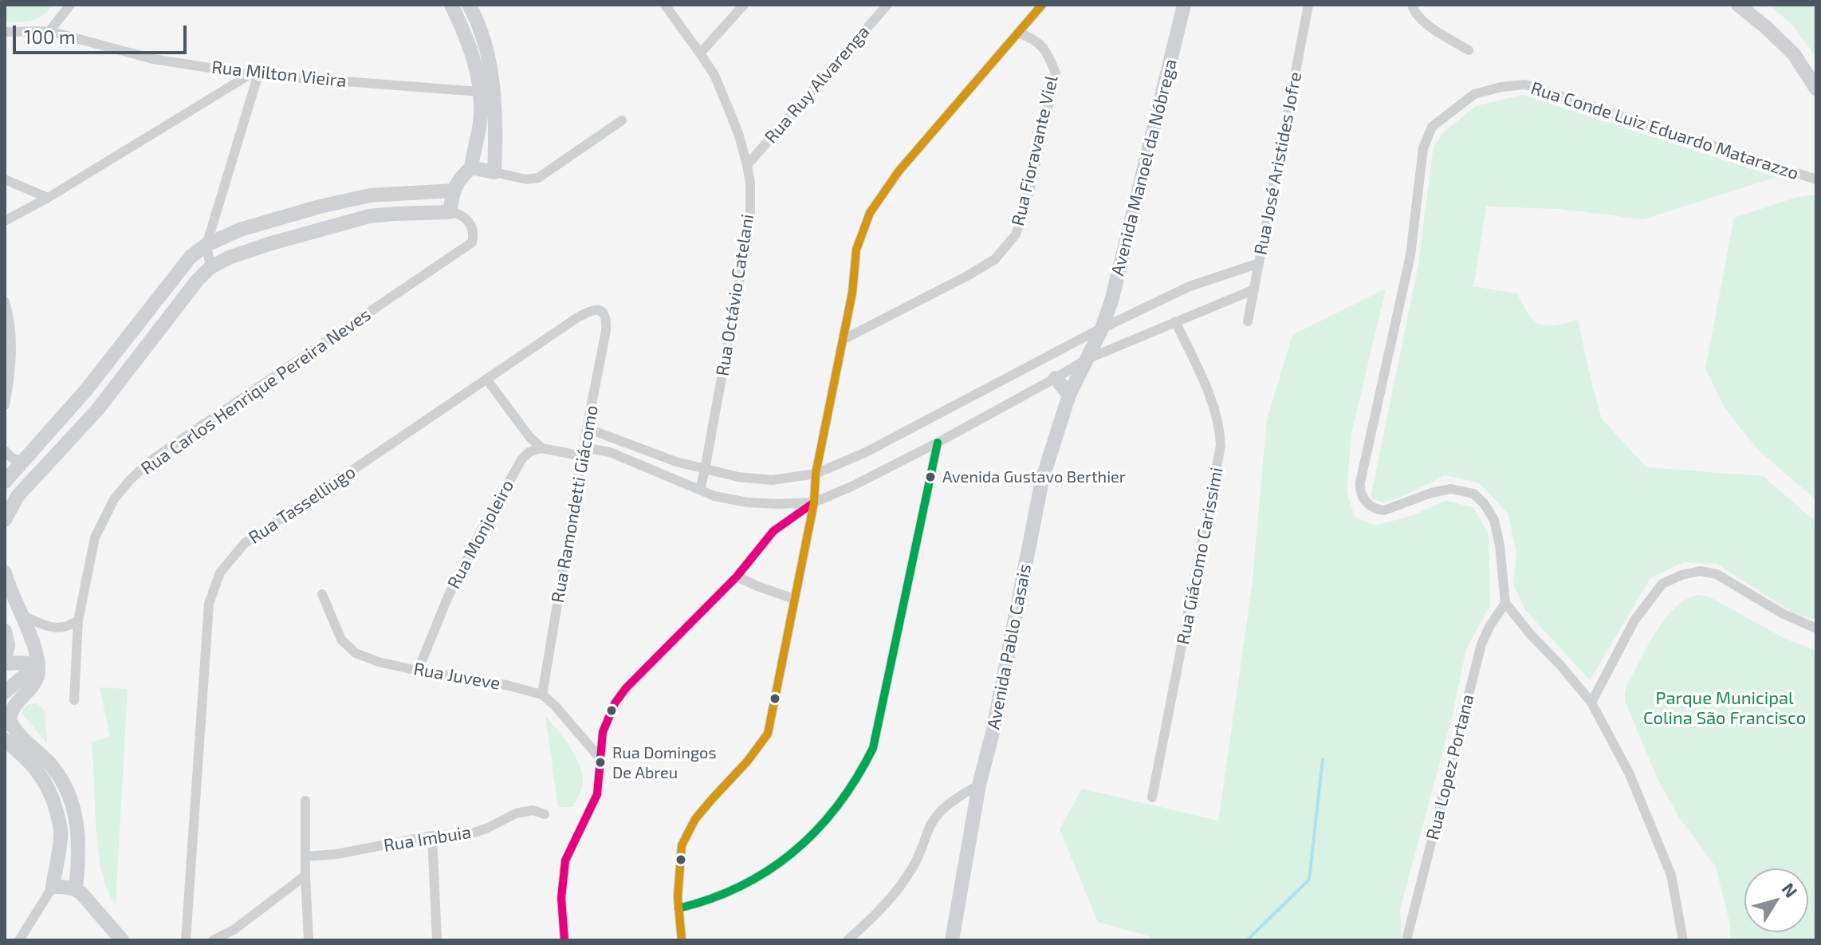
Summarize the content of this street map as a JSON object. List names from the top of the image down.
{
  "streets": {
    "street": [
      "Rua Milton Vieira",
      "Rua Ruy Alvarenga",
      "Rua Conde Luiz Eduardo Matarazzo",
      "Rua Fioravante Viel",
      "Rua José Aristides Jofre",
      "Avenida Manoel da Nóbrega",
      "Rua Octávio Catelani",
      "Rua Carlos Henrique Pereira Neves",
      "Rua Ramondetti Giácomo",
      "Rua Tasselliugo",
      "Rua Monjoleiro",
      "Rua Giácomo Carissimi",
      "Avenida Pablo Casais",
      "Rua Juveve",
      "Rua Lopez Portana",
      "Rua Imbuia"
    ]
  },
  "crossings": [
    ["Rua Ruy Alvarenga", "Rua Octávio Catelani"],
    ["Rua Conde Luiz Eduardo Matarazzo", "Rua Lopez Portana"],
    ["Avenida Manoel da Nóbrega", "Avenida Pablo Casais"],
    ["Rua Ramondetti Giácomo", "Rua Tasselliugo"],
    ["Rua Ramondetti Giácomo", "Rua Juveve"],
    ["Rua Monjoleiro", "Rua Juveve"]
  ],
  "parks": ["Parque Municipal Colina São Francisco"],
  "places": ["Avenida Gustavo Berthier", "Rua Domingos De Abreu"],
  "scale_bar": "100 m",
  "north": "top right"
}
